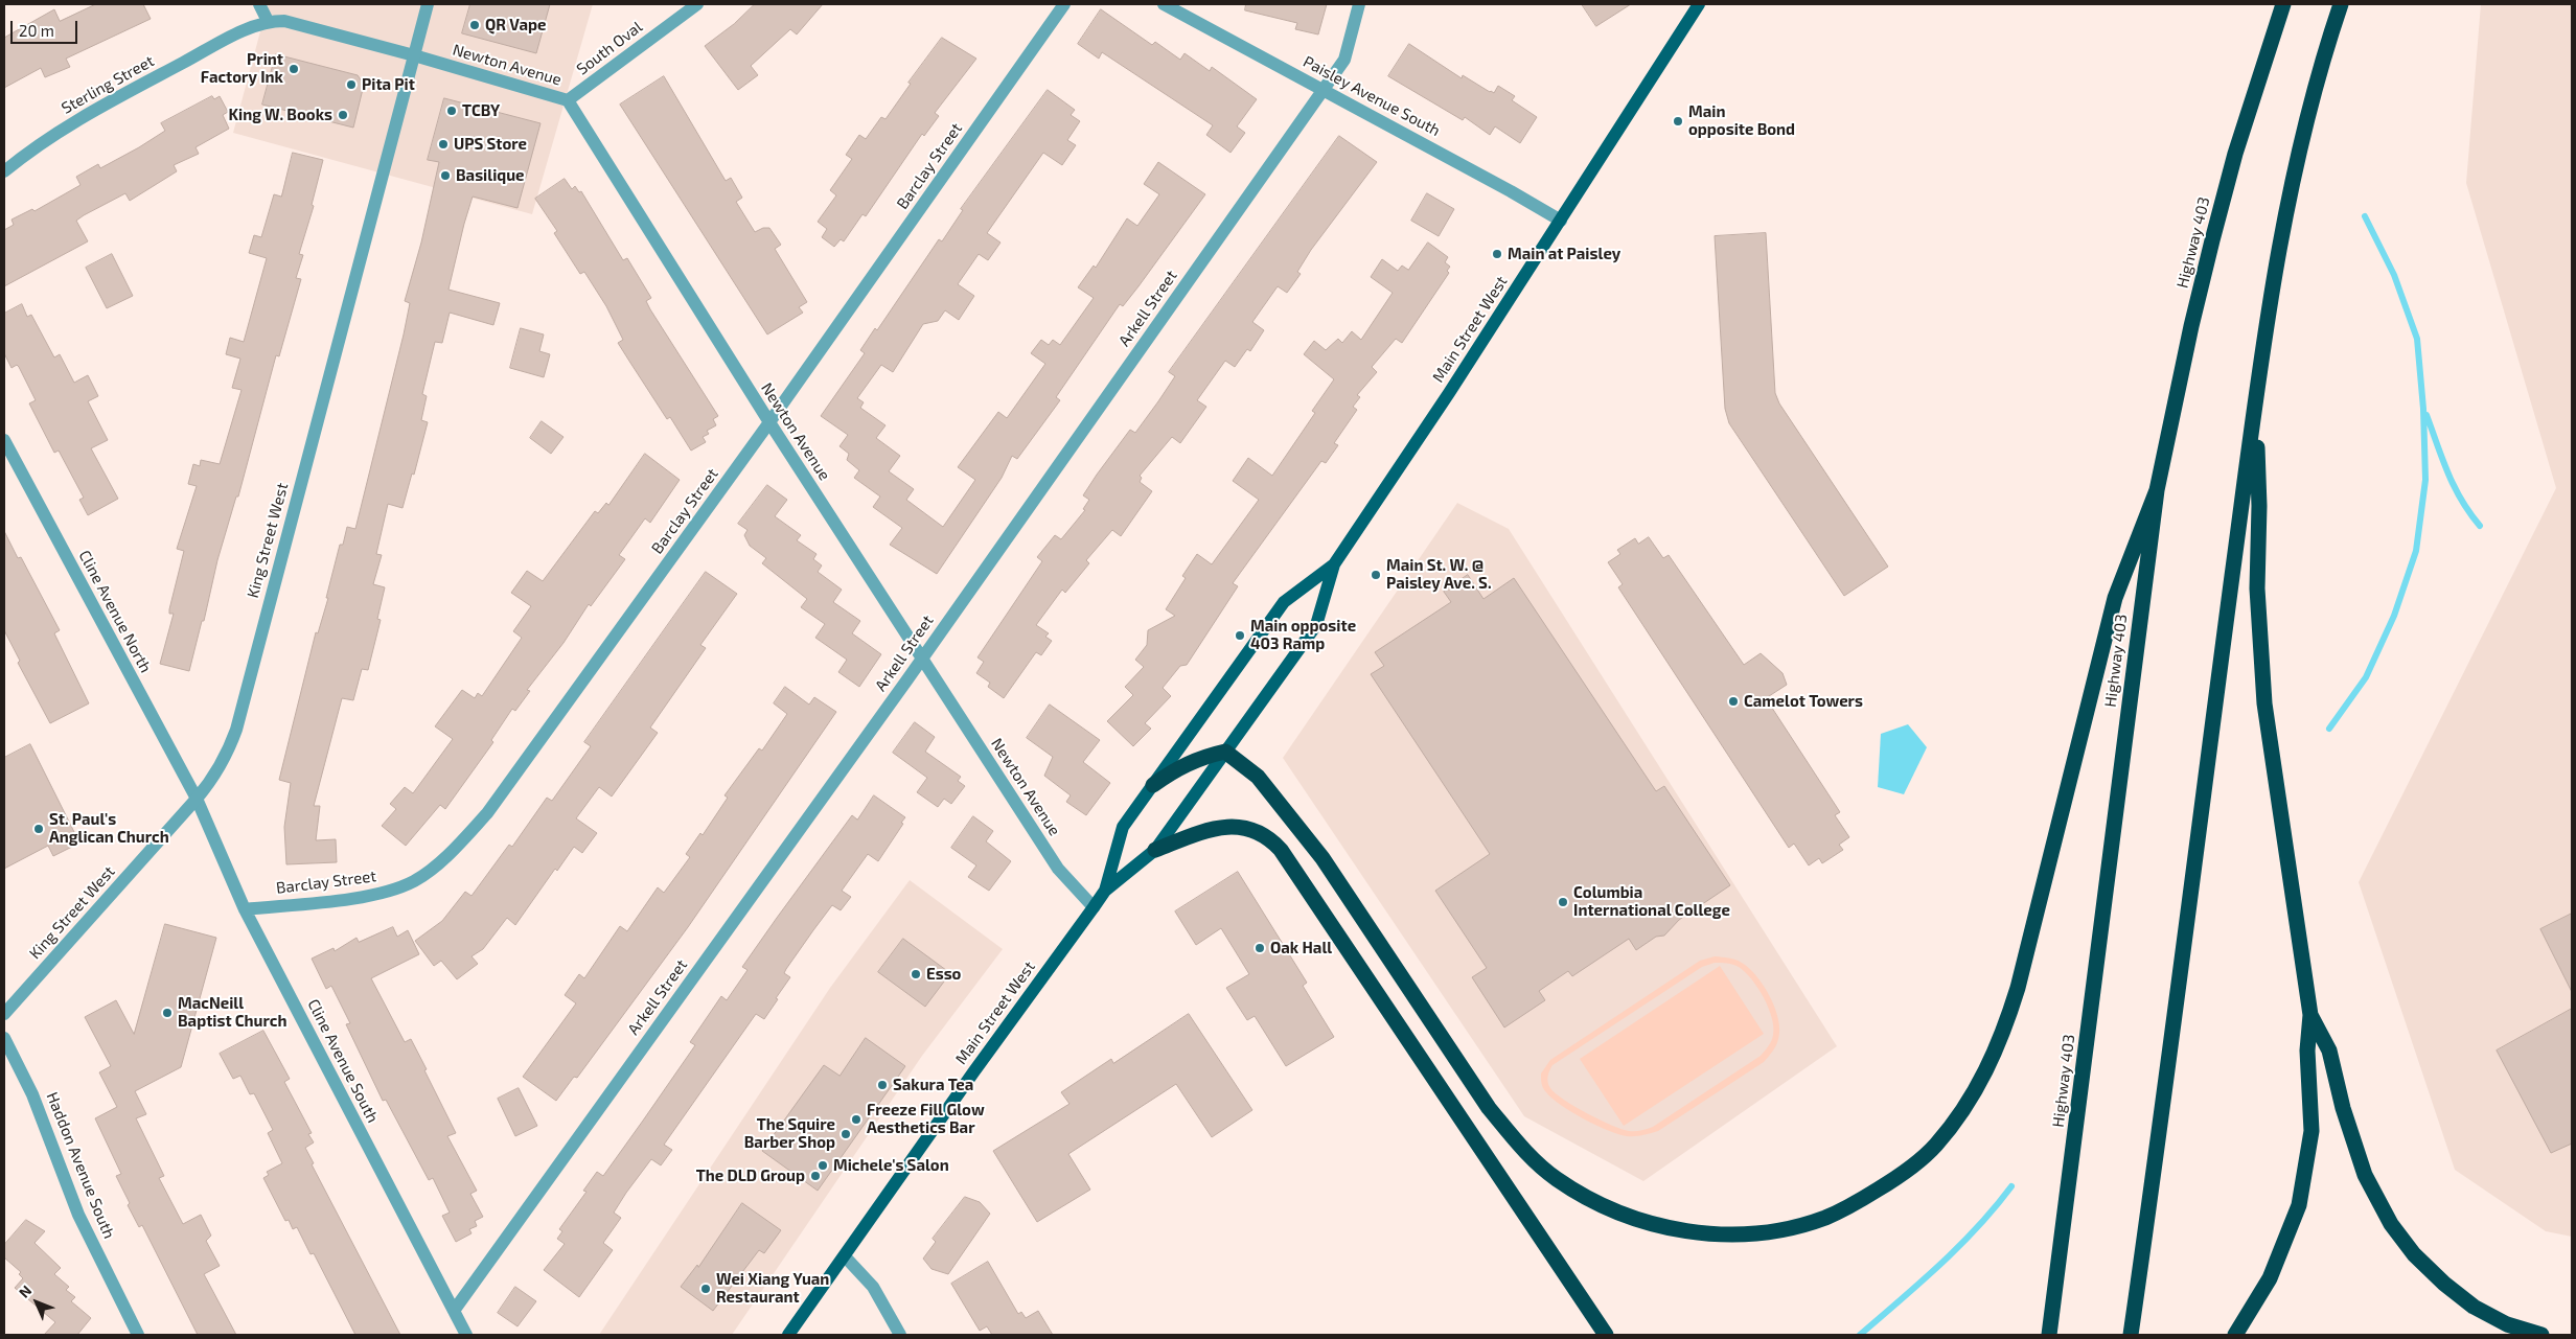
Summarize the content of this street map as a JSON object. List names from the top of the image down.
{
  "streets": {
    "highway": ["Highway 403"],
    "main road": ["Main Street West"],
    "street": [
      "South Oval",
      "Newton Avenue",
      "Sterling Street",
      "Paisley Avenue South",
      "Barclay Street",
      "Arkell Street",
      "King Street West",
      "Cline Avenue North",
      "Cline Avenue South",
      "Haddon Avenue South"
    ]
  },
  "crossings": [
    ["South Oval", "Newton Avenue"],
    ["Newton Avenue", "Barclay Street"],
    ["Newton Avenue", "Arkell Street"],
    ["Newton Avenue", "Main Street West"],
    ["Newton Avenue", "King Street West"],
    ["Paisley Avenue South", "Arkell Street"],
    ["Paisley Avenue South", "Main Street West"],
    ["Barclay Street", "Cline Avenue South"],
    ["Arkell Street", "Cline Avenue South"],
    ["King Street West", "Cline Avenue North"],
    ["King Street West", "Cline Avenue South"],
    ["Cline Avenue North", "Cline Avenue South"]
  ],
  "places": [
    "QR Vape",
    "Print Factory Ink",
    "Pita Pit",
    "TCBY",
    "King W. Books",
    "Main opposite Bond",
    "UPS Store",
    "Basilique",
    "Main at Paisley",
    "Main St. W. @ Paisley Ave. S.",
    "Main opposite 403 Ramp",
    "Camelot Towers",
    "St. Paul's Anglican Church",
    "Columbia International College",
    "Oak Hall",
    "Esso",
    "MacNeill Baptist Church",
    "Sakura Tea",
    "Freeze Fill Glow Aesthetics Bar",
    "The Squire Barber Shop",
    "Michele's Salon",
    "The DLD Group",
    "Wei Xiang Yuan Restaurant"
  ],
  "scale_bar": "20 m",
  "north": "top left"
}
